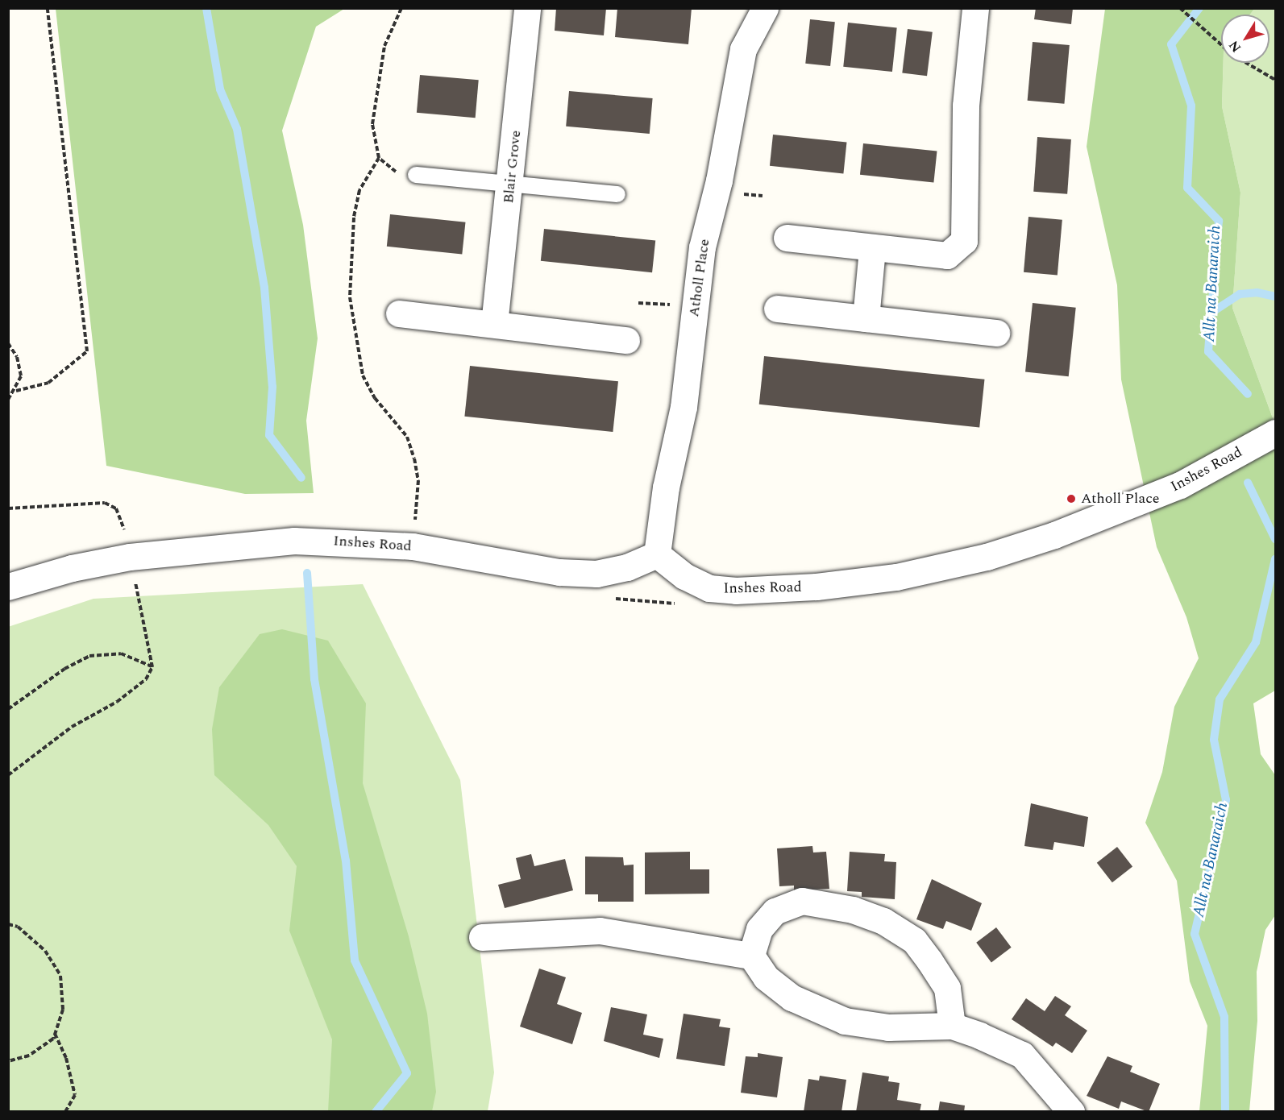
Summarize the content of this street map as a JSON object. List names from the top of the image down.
{
  "streets": {
    "street": ["Blair Grove", "Atholl Place", "Inshes Road"]
  },
  "crossings": [
    ["Atholl Place", "Inshes Road"]
  ],
  "water": ["Allt na Banaraich"],
  "places": ["Atholl Place"],
  "north": "bottom left"
}
